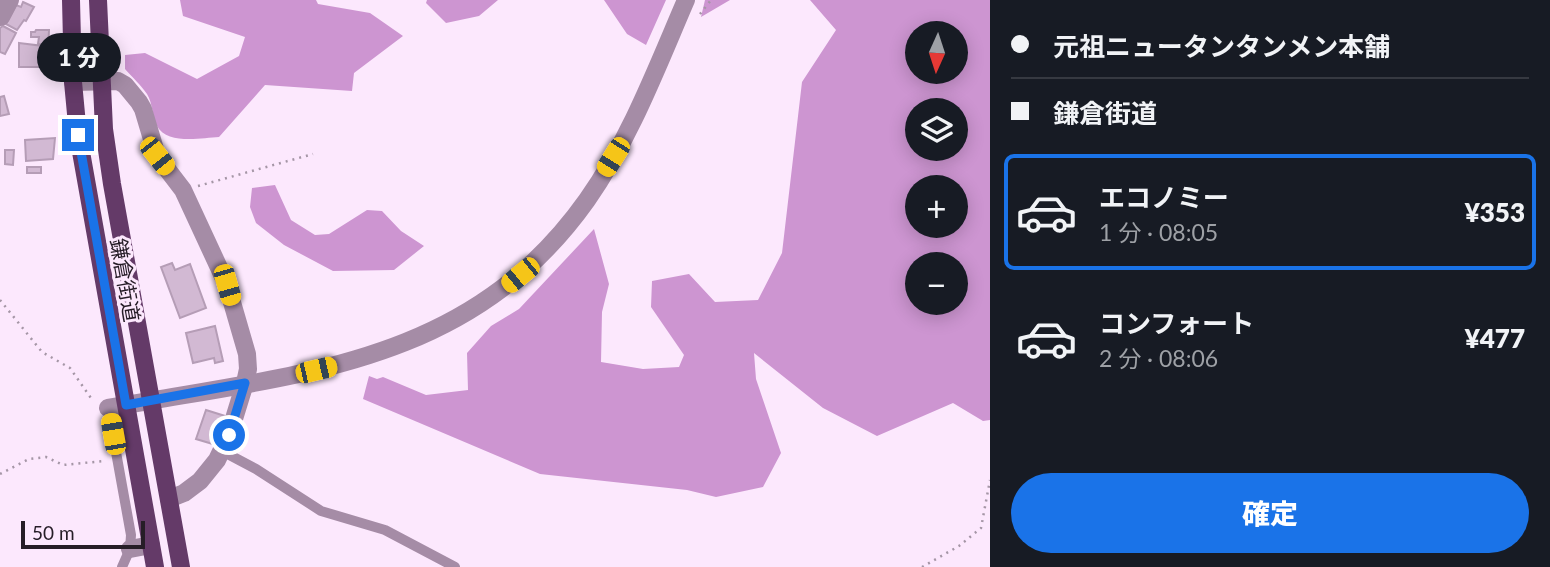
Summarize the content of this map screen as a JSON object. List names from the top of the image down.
{
  "streets": {
    "main road": ["鎌倉街道"]
  },
  "scale_bar": "50 m",
  "north": "bottom",
  "page": {
    "banner": ["元祖ニュータンタンメン本舗", "鎌倉街道"],
    "map_buttons": ["+", "−"],
    "bubble": "1 分",
    "list": [
      {
        "name": "エコノミー",
        "note": "1 分 · 08:05",
        "value": "¥353"
      },
      {
        "name": "コンフォート",
        "note": "2 分 · 08:06",
        "value": "¥477"
      }
    ],
    "buttons": "確定",
    "scale": "50 m"
  }
}
